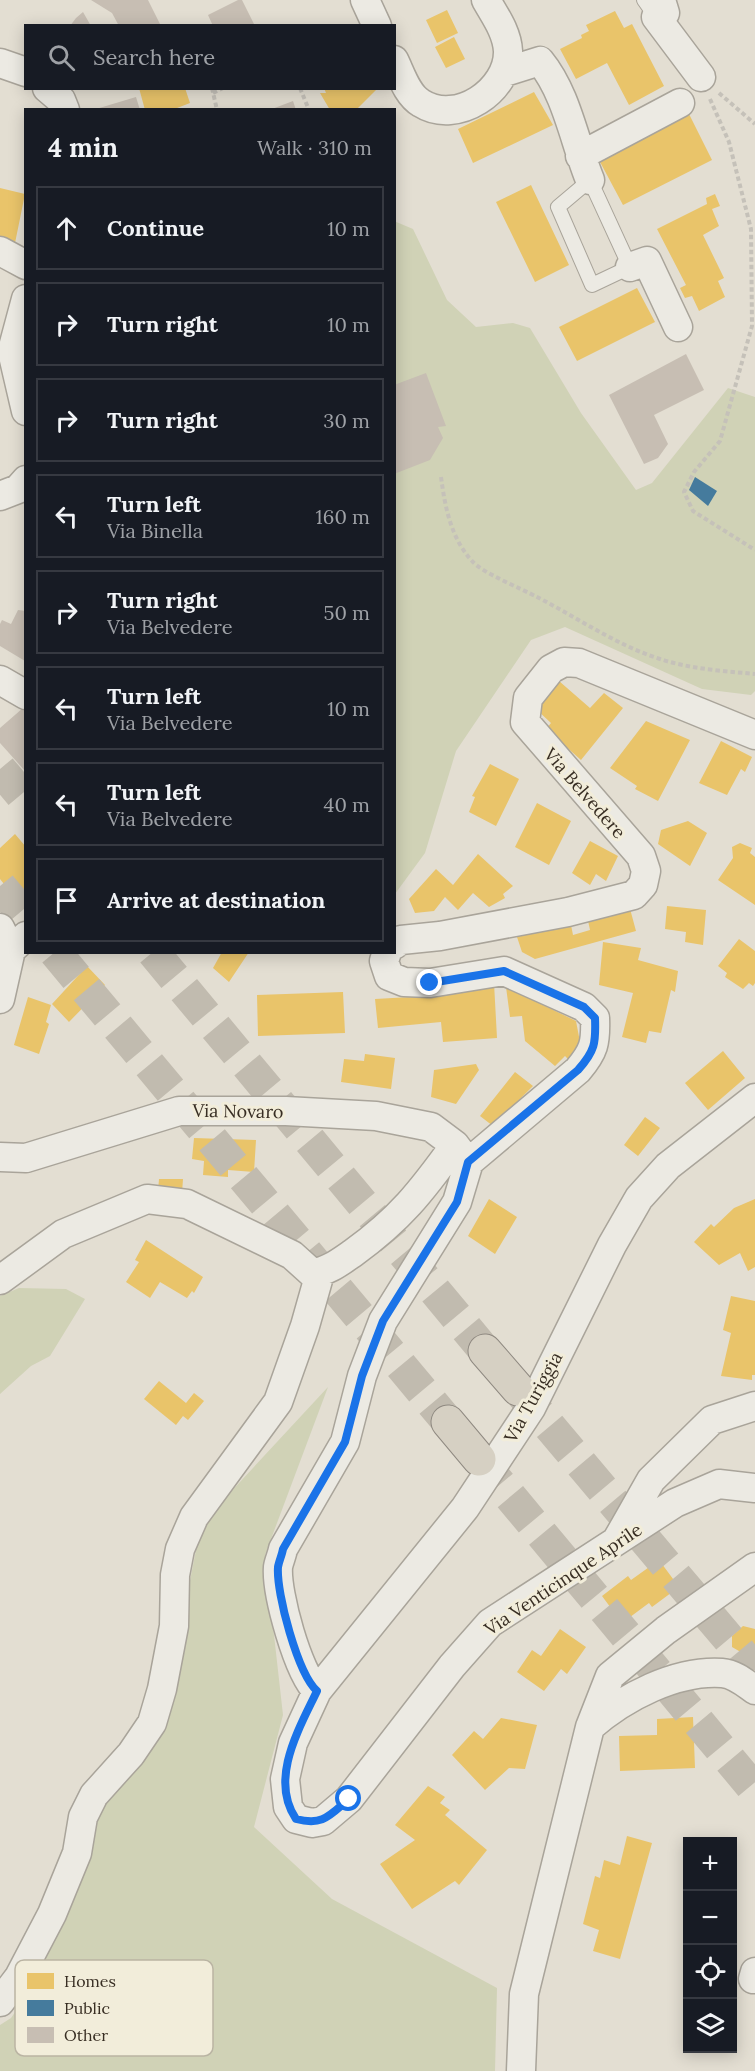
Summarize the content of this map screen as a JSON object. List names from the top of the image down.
{
  "streets": {
    "street": [
      "Via Belvedere",
      "Via Novaro",
      "Via Turiggia",
      "Via Venticinque Aprile"
    ]
  },
  "crossings": [
    ["Via Turiggia", "Via Venticinque Aprile"]
  ],
  "legend": ["Homes", "Public", "Other"],
  "page": {
    "search": "Search here",
    "heading": ["4 min", "Walk · 310 m"],
    "list": [
      ["Continue", "10 m"],
      ["Turn right", "10 m"],
      ["Turn right", "30 m"],
      ["Turn left", "Via Binella", "160 m"],
      ["Turn right", "Via Belvedere", "50 m"],
      ["Turn left", "Via Belvedere", "10 m"],
      ["Turn left", "Via Belvedere", "40 m"],
      "Arrive at destination"
    ],
    "map_buttons": ["+", "−"]
  }
}
